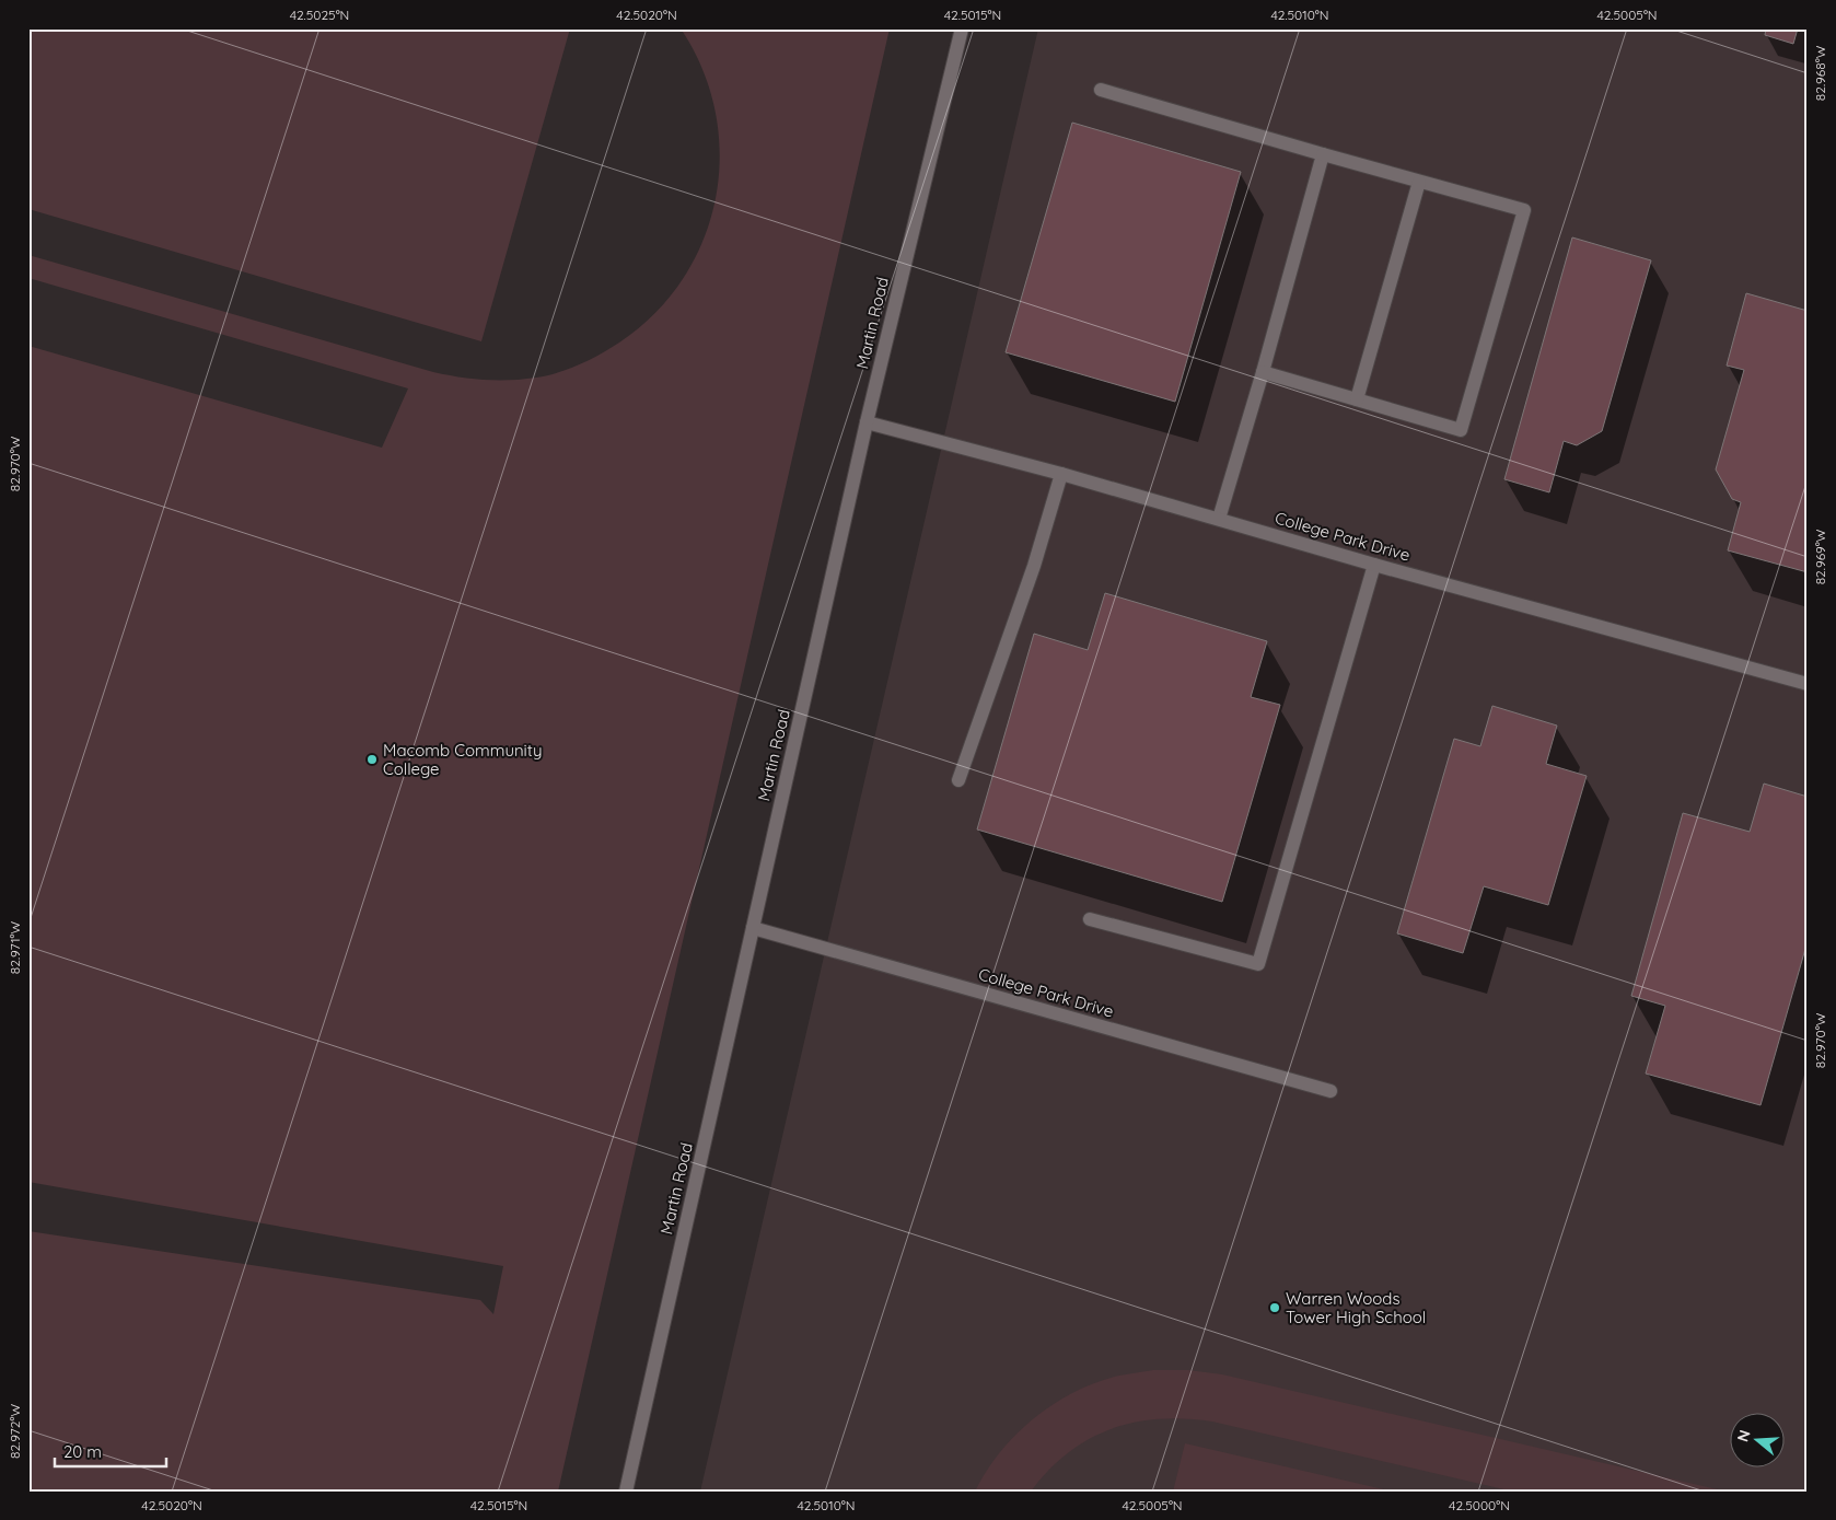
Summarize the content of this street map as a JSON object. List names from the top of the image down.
{
  "streets": {
    "street": ["Martin Road", "College Park Drive"]
  },
  "crossings": [
    ["Martin Road", "College Park Drive"]
  ],
  "places": ["Macomb Community College", "Warren Woods Tower High School"],
  "scale_bar": "20 m",
  "north": "left",
  "coordinates": [
    "42.5025°N",
    "42.5020°N",
    "42.5015°N",
    "42.5010°N",
    "42.5005°N",
    "82.968°W",
    "82.970°W",
    "82.969°W",
    "82.971°W",
    "82.972°W",
    "42.5000°N"
  ]
}
